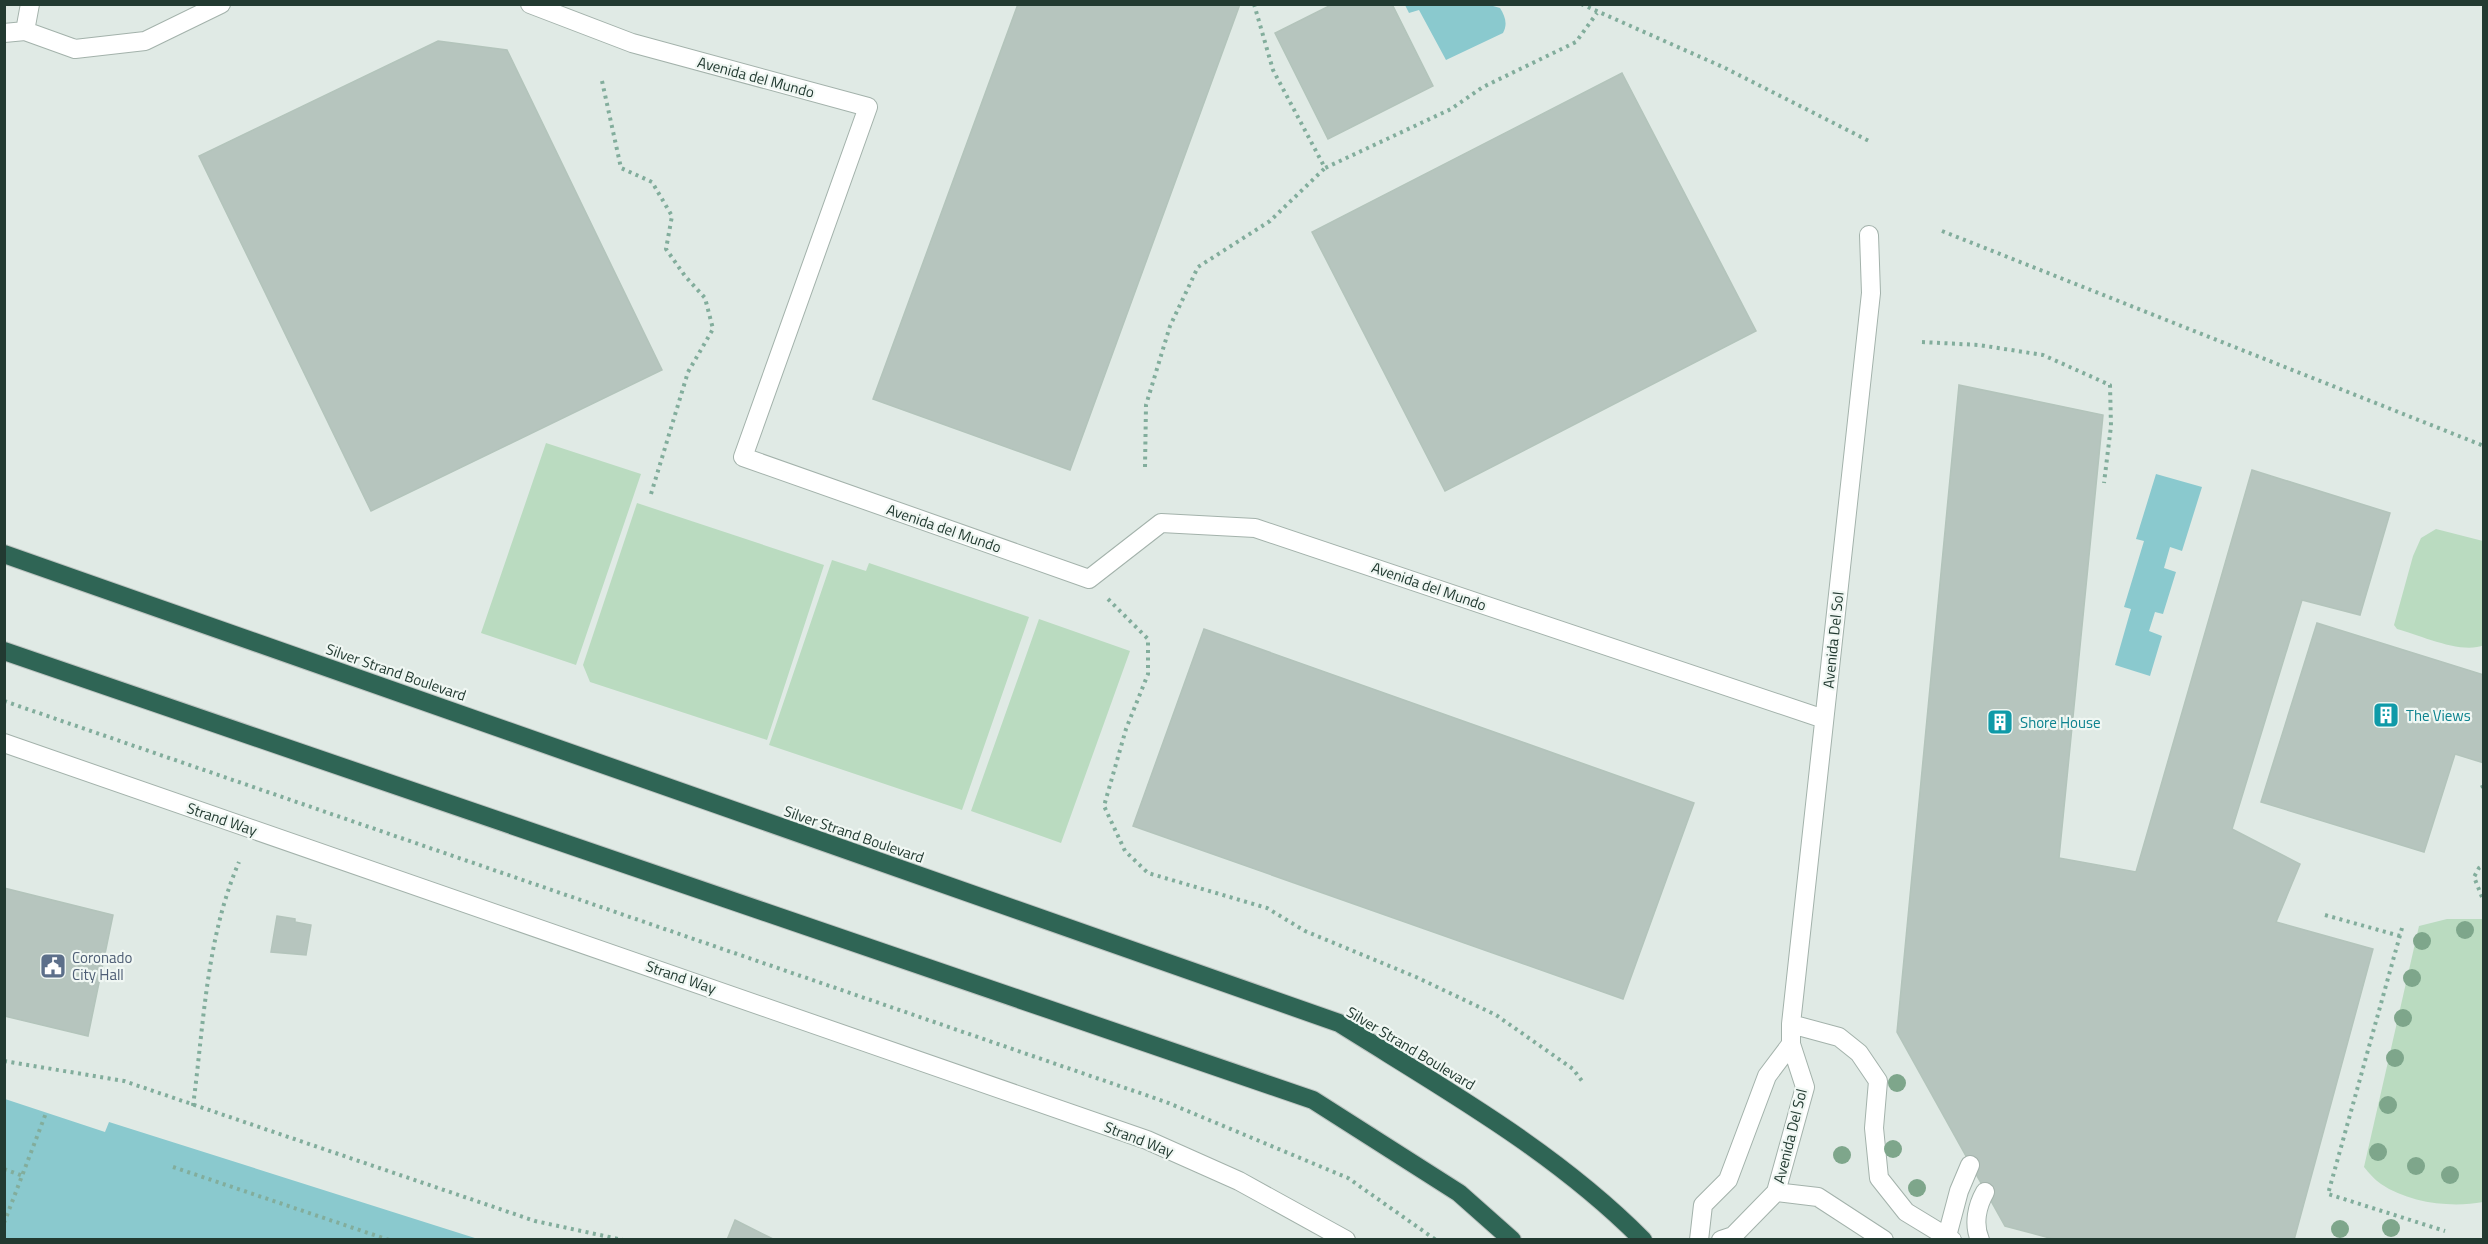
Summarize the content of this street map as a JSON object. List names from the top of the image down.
{
  "streets": {
    "highway": ["Silver Strand Boulevard"],
    "street": ["Avenida del Mundo", "Avenida Del Sol", "Strand Way"]
  },
  "crossings": [
    ["Avenida del Mundo", "Avenida Del Sol"]
  ],
  "places": {
    "building": ["The Views", "Shore House"],
    "public building": ["Coronado City Hall"]
  }
}
